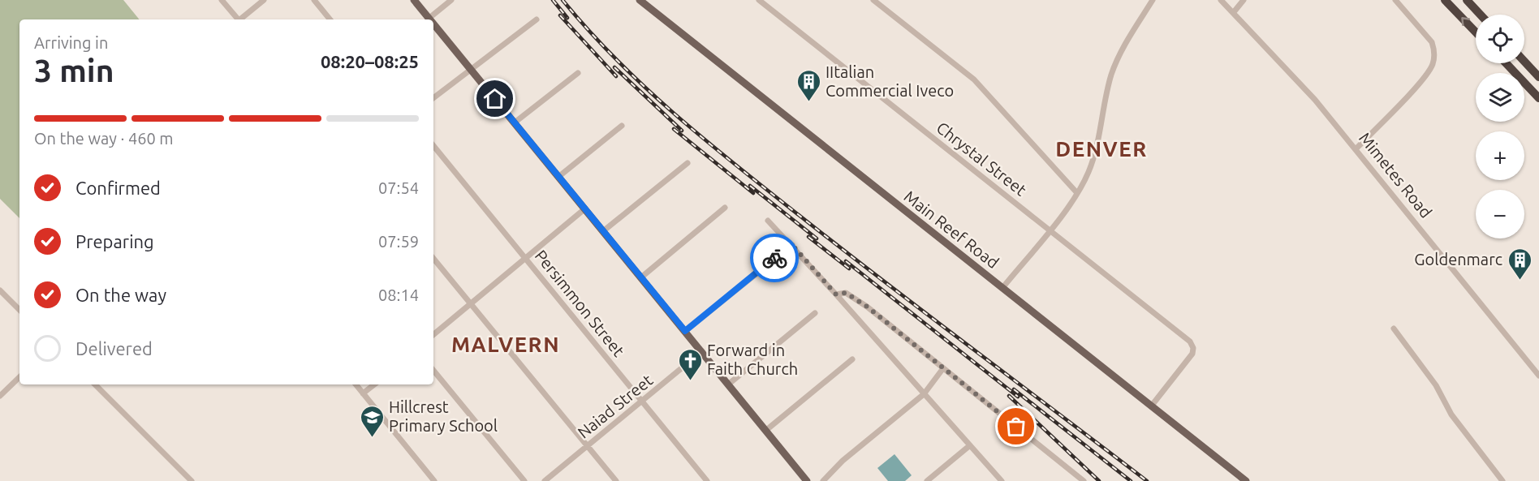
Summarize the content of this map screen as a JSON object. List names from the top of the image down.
{
  "streets": {
    "main road": ["Main Reef Road"],
    "street": [
      "Chrystal Street",
      "Mimetes Road",
      "Persimmon Street",
      "Naiad Street"
    ]
  },
  "crossings": [
    ["Chrystal Street", "Main Reef Road"],
    ["Persimmon Street", "Naiad Street"]
  ],
  "districts": ["DENVER", "MALVERN"],
  "places": {
    "building": ["IItalian Commercial Iveco", "Goldenmarc"],
    "church": ["Forward in Faith Church"],
    "school or university": ["Hillcrest Primary School"]
  },
  "page": {
    "map_buttons": ["+", "−"],
    "heading": ["3 min", "Arriving in", "08:20–08:25"],
    "bar": "On the way · 460 m",
    "list": [
      ["Confirmed", "07:54"],
      ["Preparing", "07:59"],
      ["On the way", "08:14"],
      "Delivered"
    ]
  }
}
